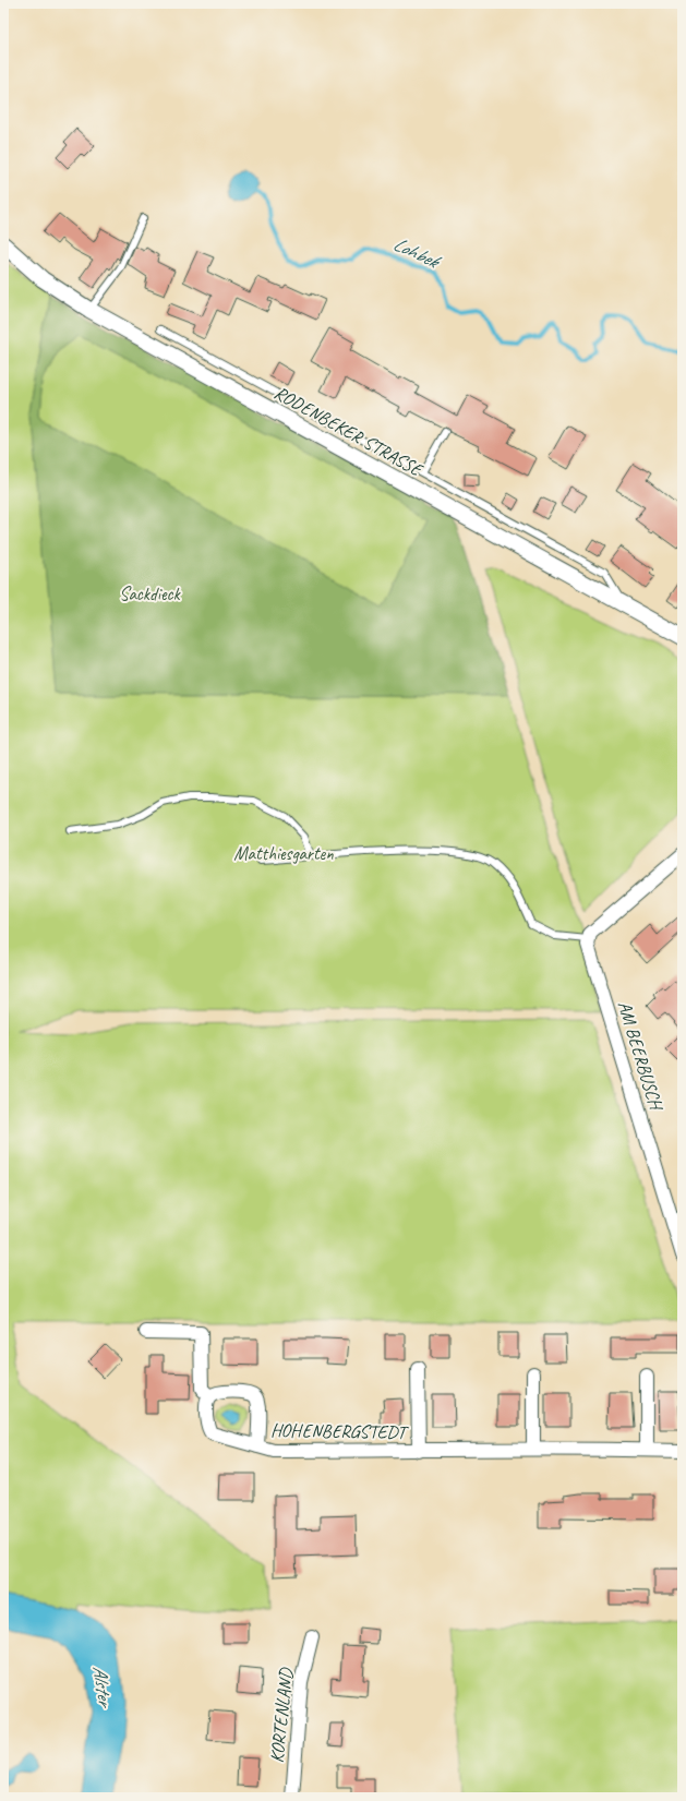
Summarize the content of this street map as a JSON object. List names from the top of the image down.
{
  "streets": {
    "street": [
      "RODENBEKER STRASSE",
      "AM BEERBUSCH",
      "HOHENBERGSTEDT",
      "KORTENLAND"
    ]
  },
  "water": ["Lohbek", "Alster"],
  "parks": ["Sackdieck", "Matthiesgarten"]
}
